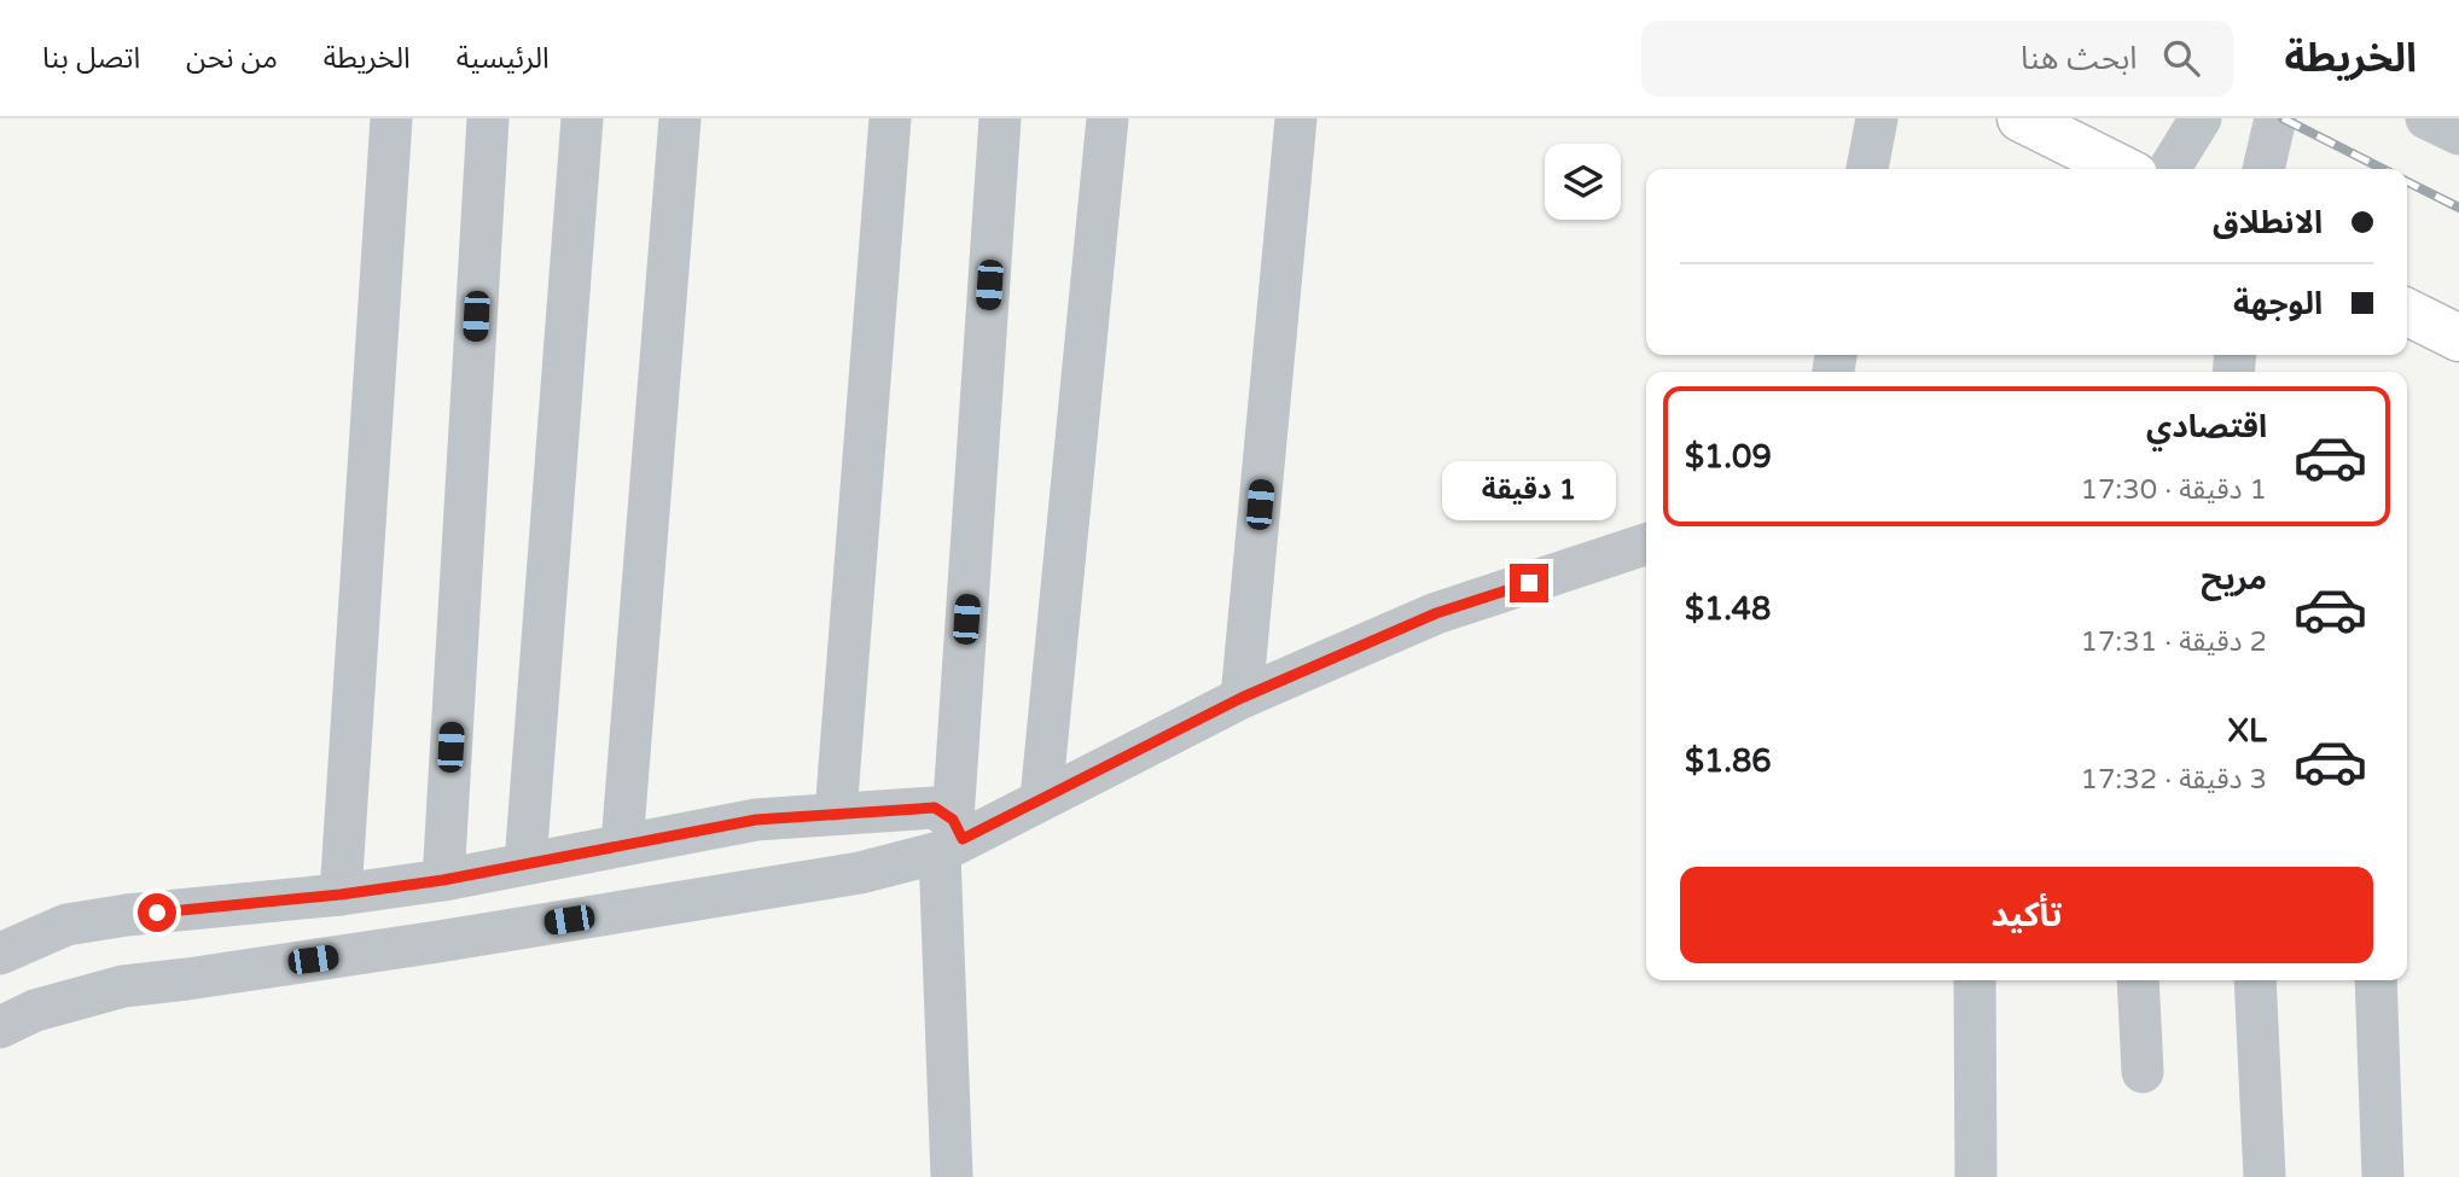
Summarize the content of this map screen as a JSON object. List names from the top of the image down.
{
  "page": {
    "header": "الخريطة",
    "search": "ابحث هنا",
    "nav": [
      "الرئيسية",
      "الخريطة",
      "من نحن",
      "اتصل بنا"
    ],
    "banner": ["الانطلاق", "الوجهة"],
    "list": [
      {
        "name": "اقتصادي",
        "note": "1 دقيقة · 17:30",
        "value": "$1.09"
      },
      {
        "name": "مريح",
        "note": "2 دقيقة · 17:31",
        "value": "$1.48"
      },
      {
        "name": "XL",
        "note": "3 دقيقة · 17:32",
        "value": "$1.86"
      }
    ],
    "bubble": "1 دقيقة",
    "buttons": "تأكيد"
  }
}
